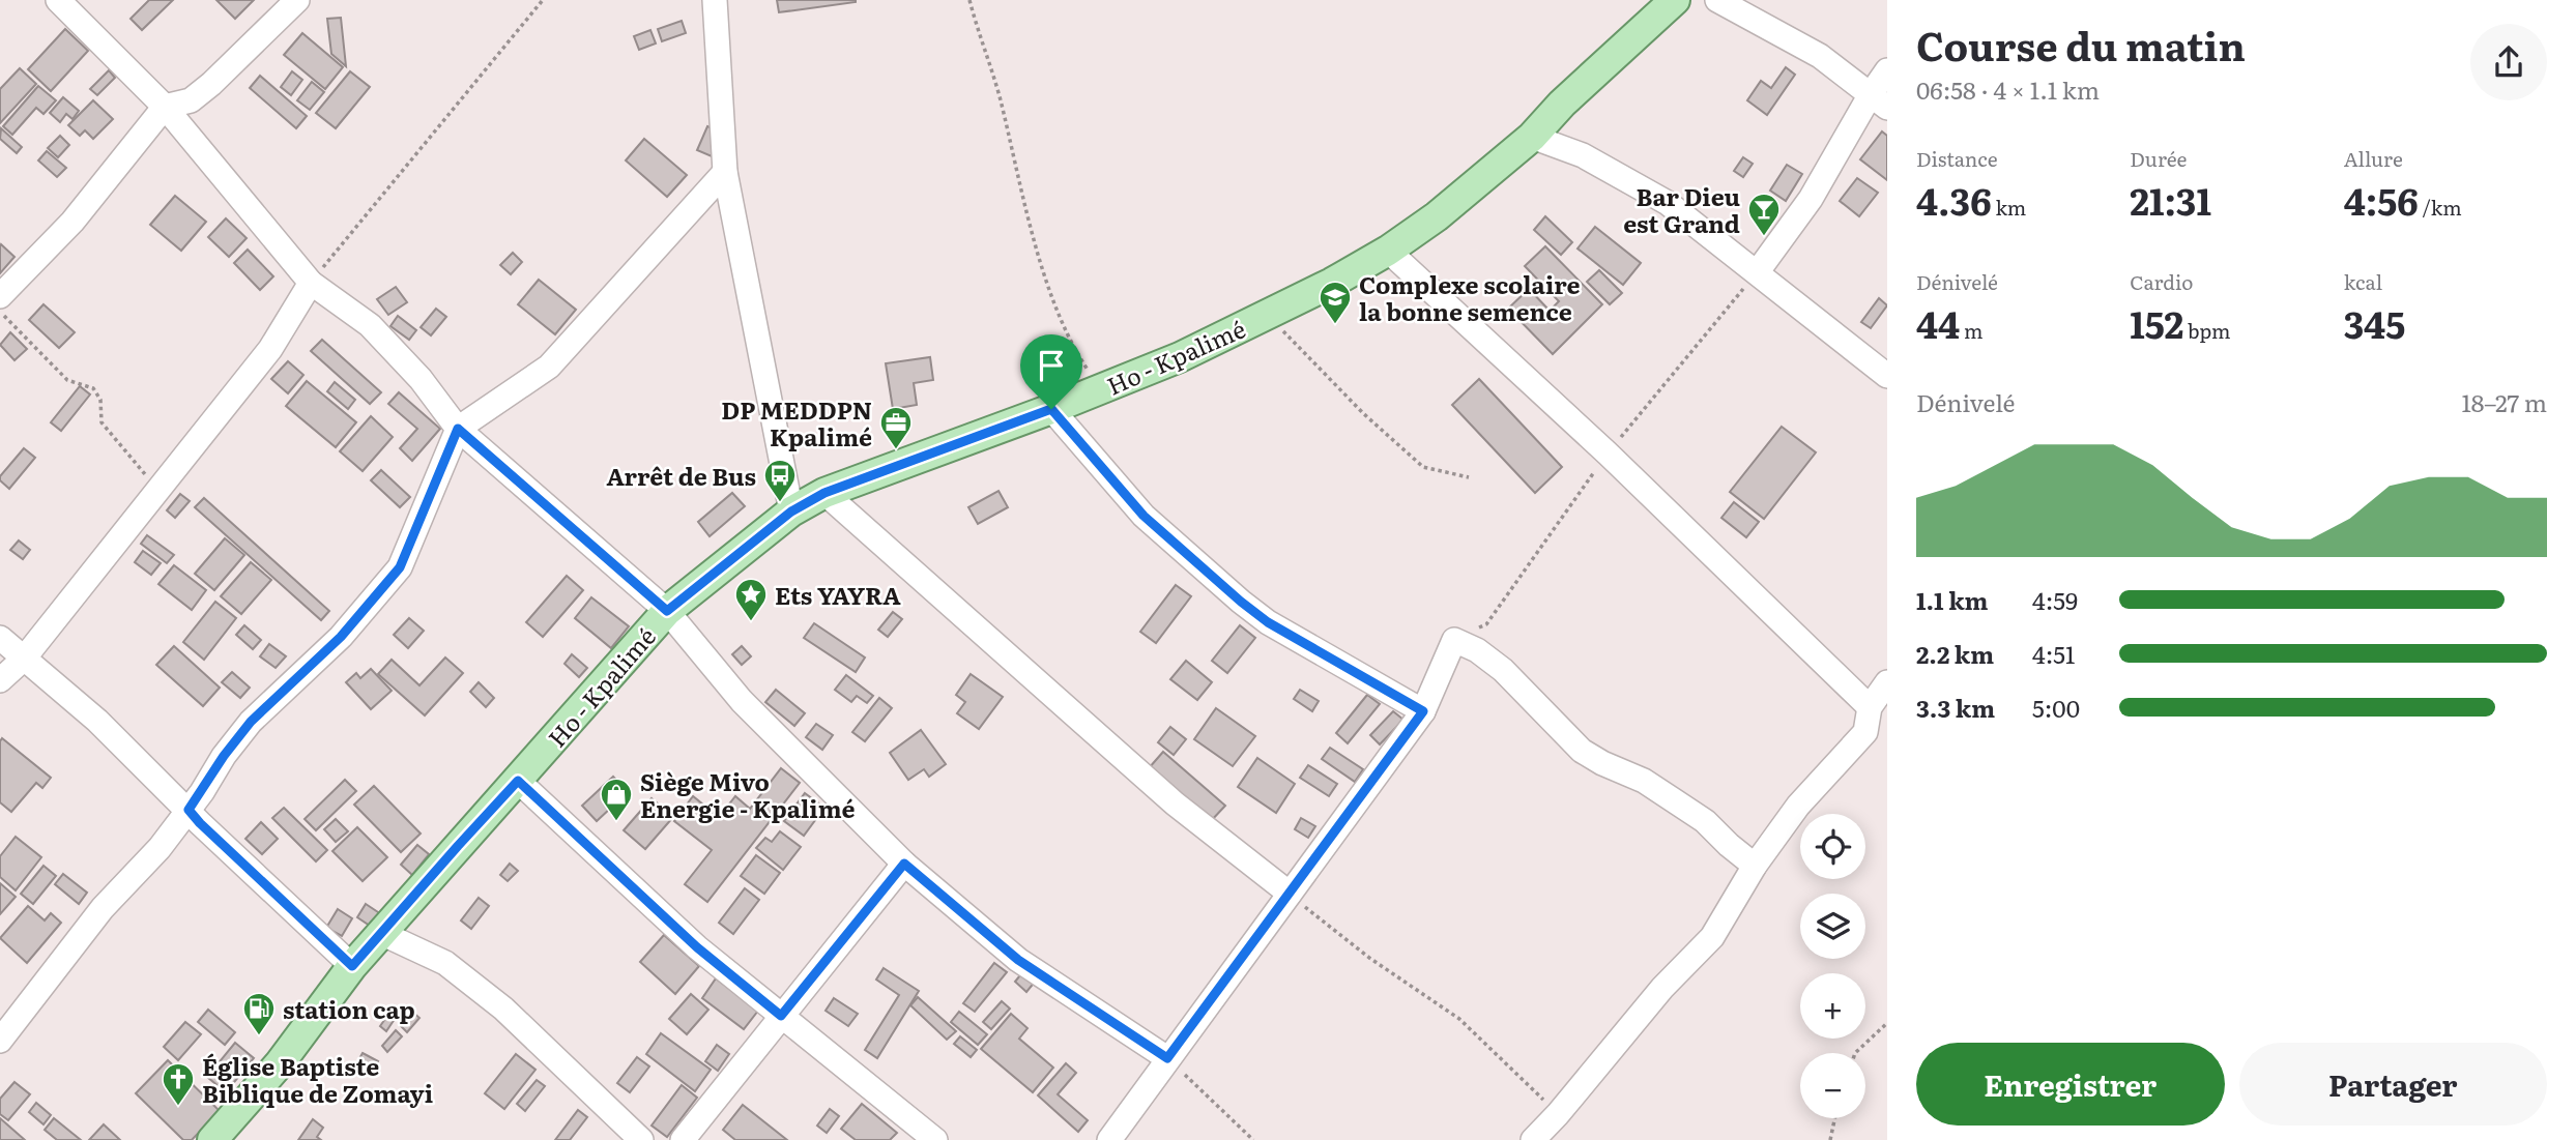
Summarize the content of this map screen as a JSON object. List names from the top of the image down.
{
  "streets": {
    "main road": ["Ho - Kpalimé"]
  },
  "places": {
    "bar": ["Bar Dieu est Grand"],
    "school or university": ["Complexe scolaire la bonne semence"],
    "office": ["DP MEDDPN Kpalimé"],
    "bus stop": ["Arrêt de Bus"],
    "place": ["Ets YAYRA"],
    "shop": ["Siège Mivo Energie - Kpalimé"],
    "fuel station": ["station cap"],
    "church": ["Église Baptiste Biblique de Zomayi"]
  },
  "page": {
    "heading": ["Course du matin", "06:58 · 4 × 1.1 km"],
    "stats": [
      ["Distance", "4.36 km"],
      ["Durée", "21:31"],
      ["Allure", "4:56 /km"],
      ["Dénivelé", "44 m"],
      ["Cardio", "152 bpm"],
      ["kcal", "345"]
    ],
    "chart": ["Dénivelé", "18–27 m"],
    "list": [
      {
        "name": "1.1 km",
        "note": "4:59"
      },
      {
        "name": "2.2 km",
        "note": "4:51"
      },
      {
        "name": "3.3 km",
        "note": "5:00"
      }
    ],
    "map_buttons": ["+", "−"],
    "buttons": ["Enregistrer", "Partager"]
  }
}
